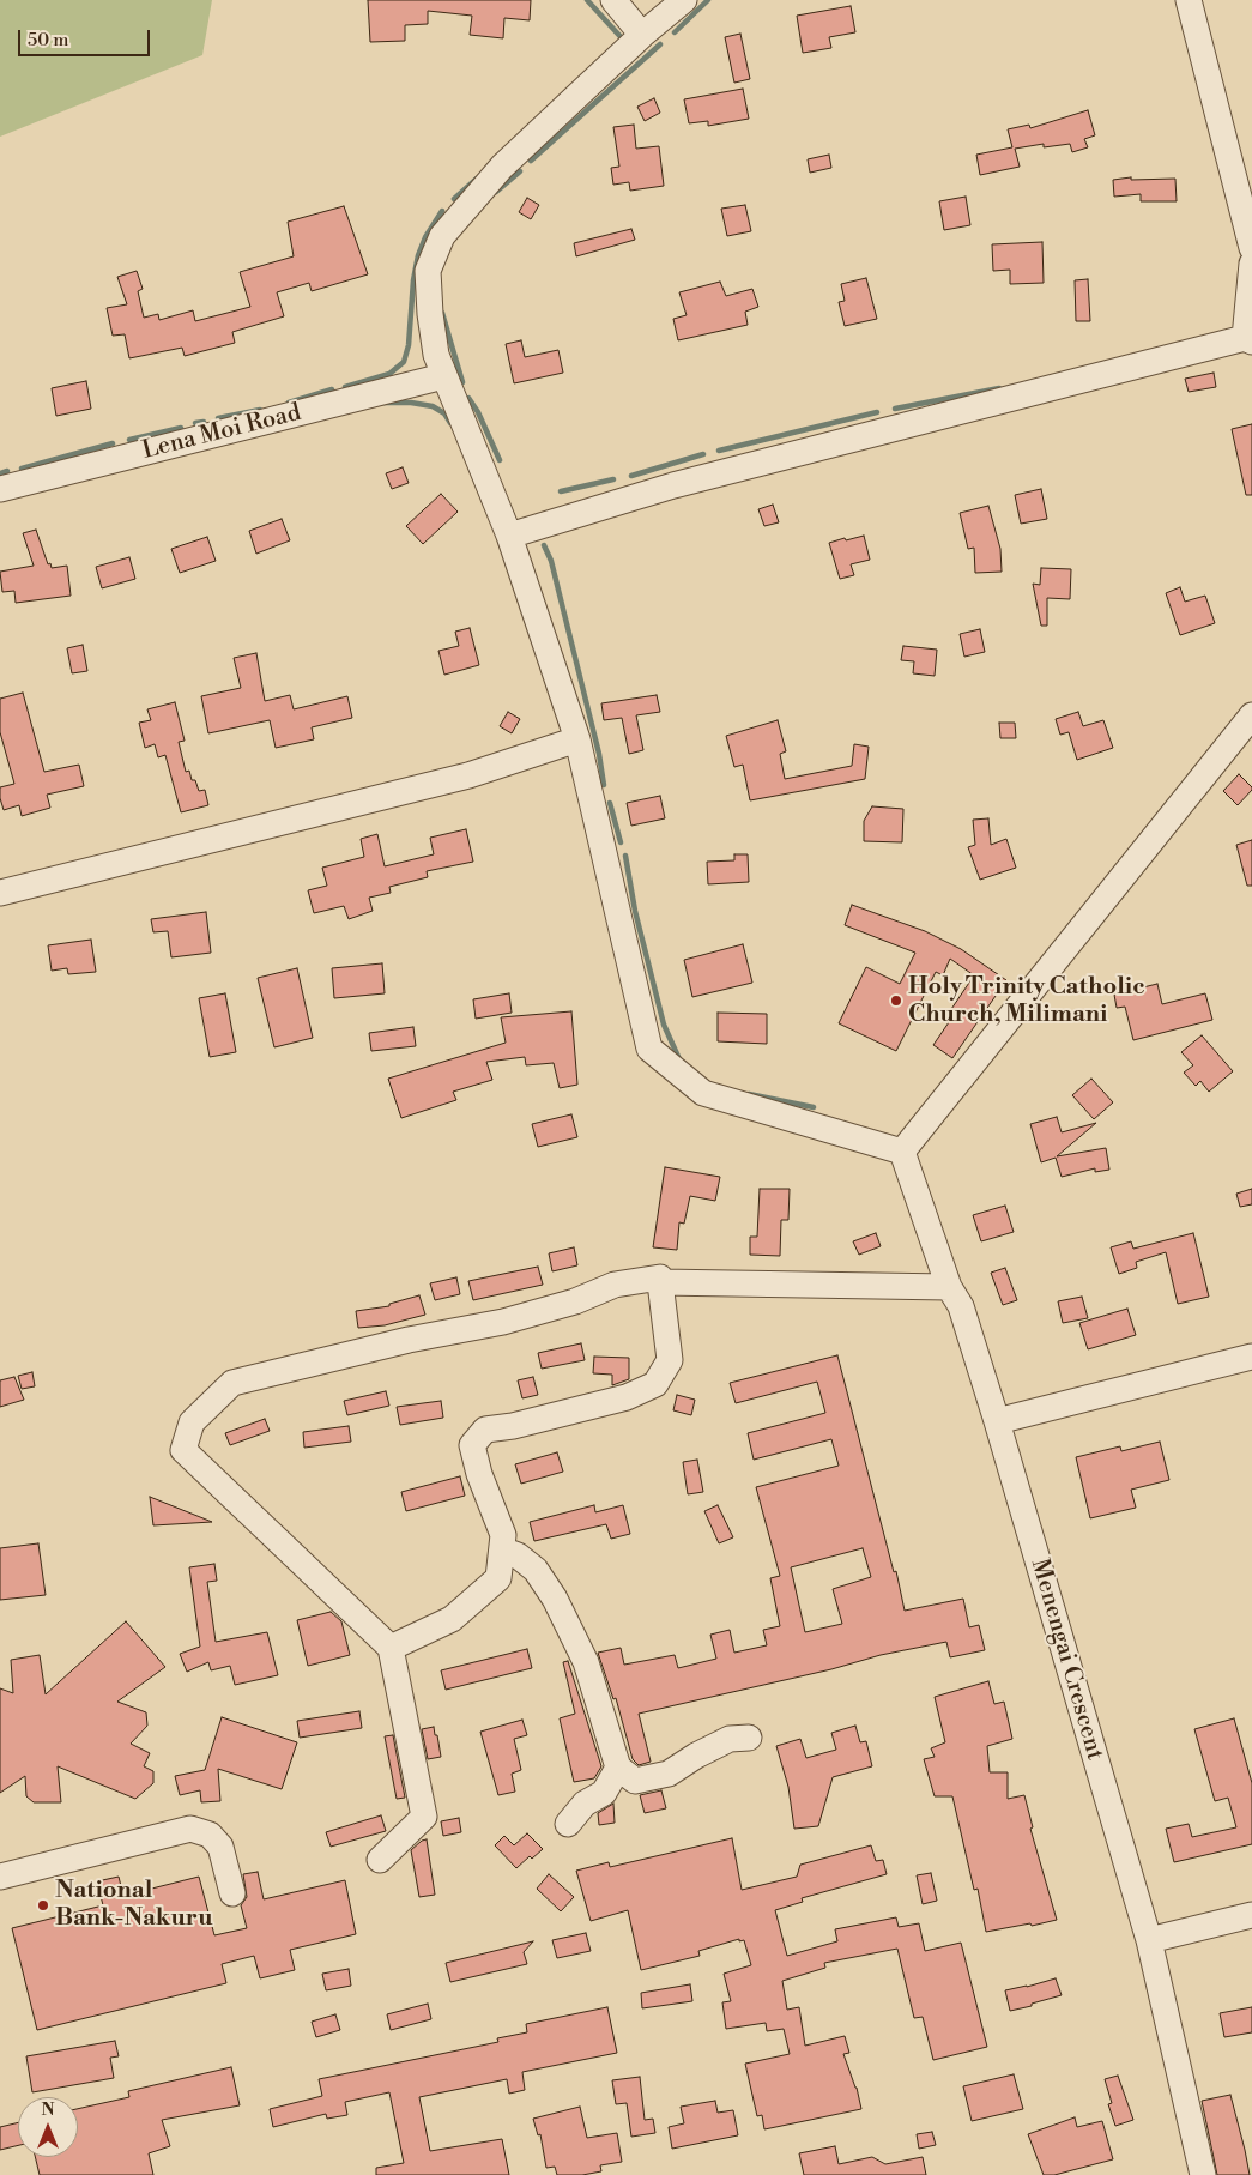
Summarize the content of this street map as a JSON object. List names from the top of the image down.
{
  "streets": {
    "street": ["Lena Moi Road", "Menengai Crescent"]
  },
  "places": ["Holy Trinity Catholic Church, Milimani", "National Bank-Nakuru"],
  "scale_bar": "50 m",
  "north": "top"
}
